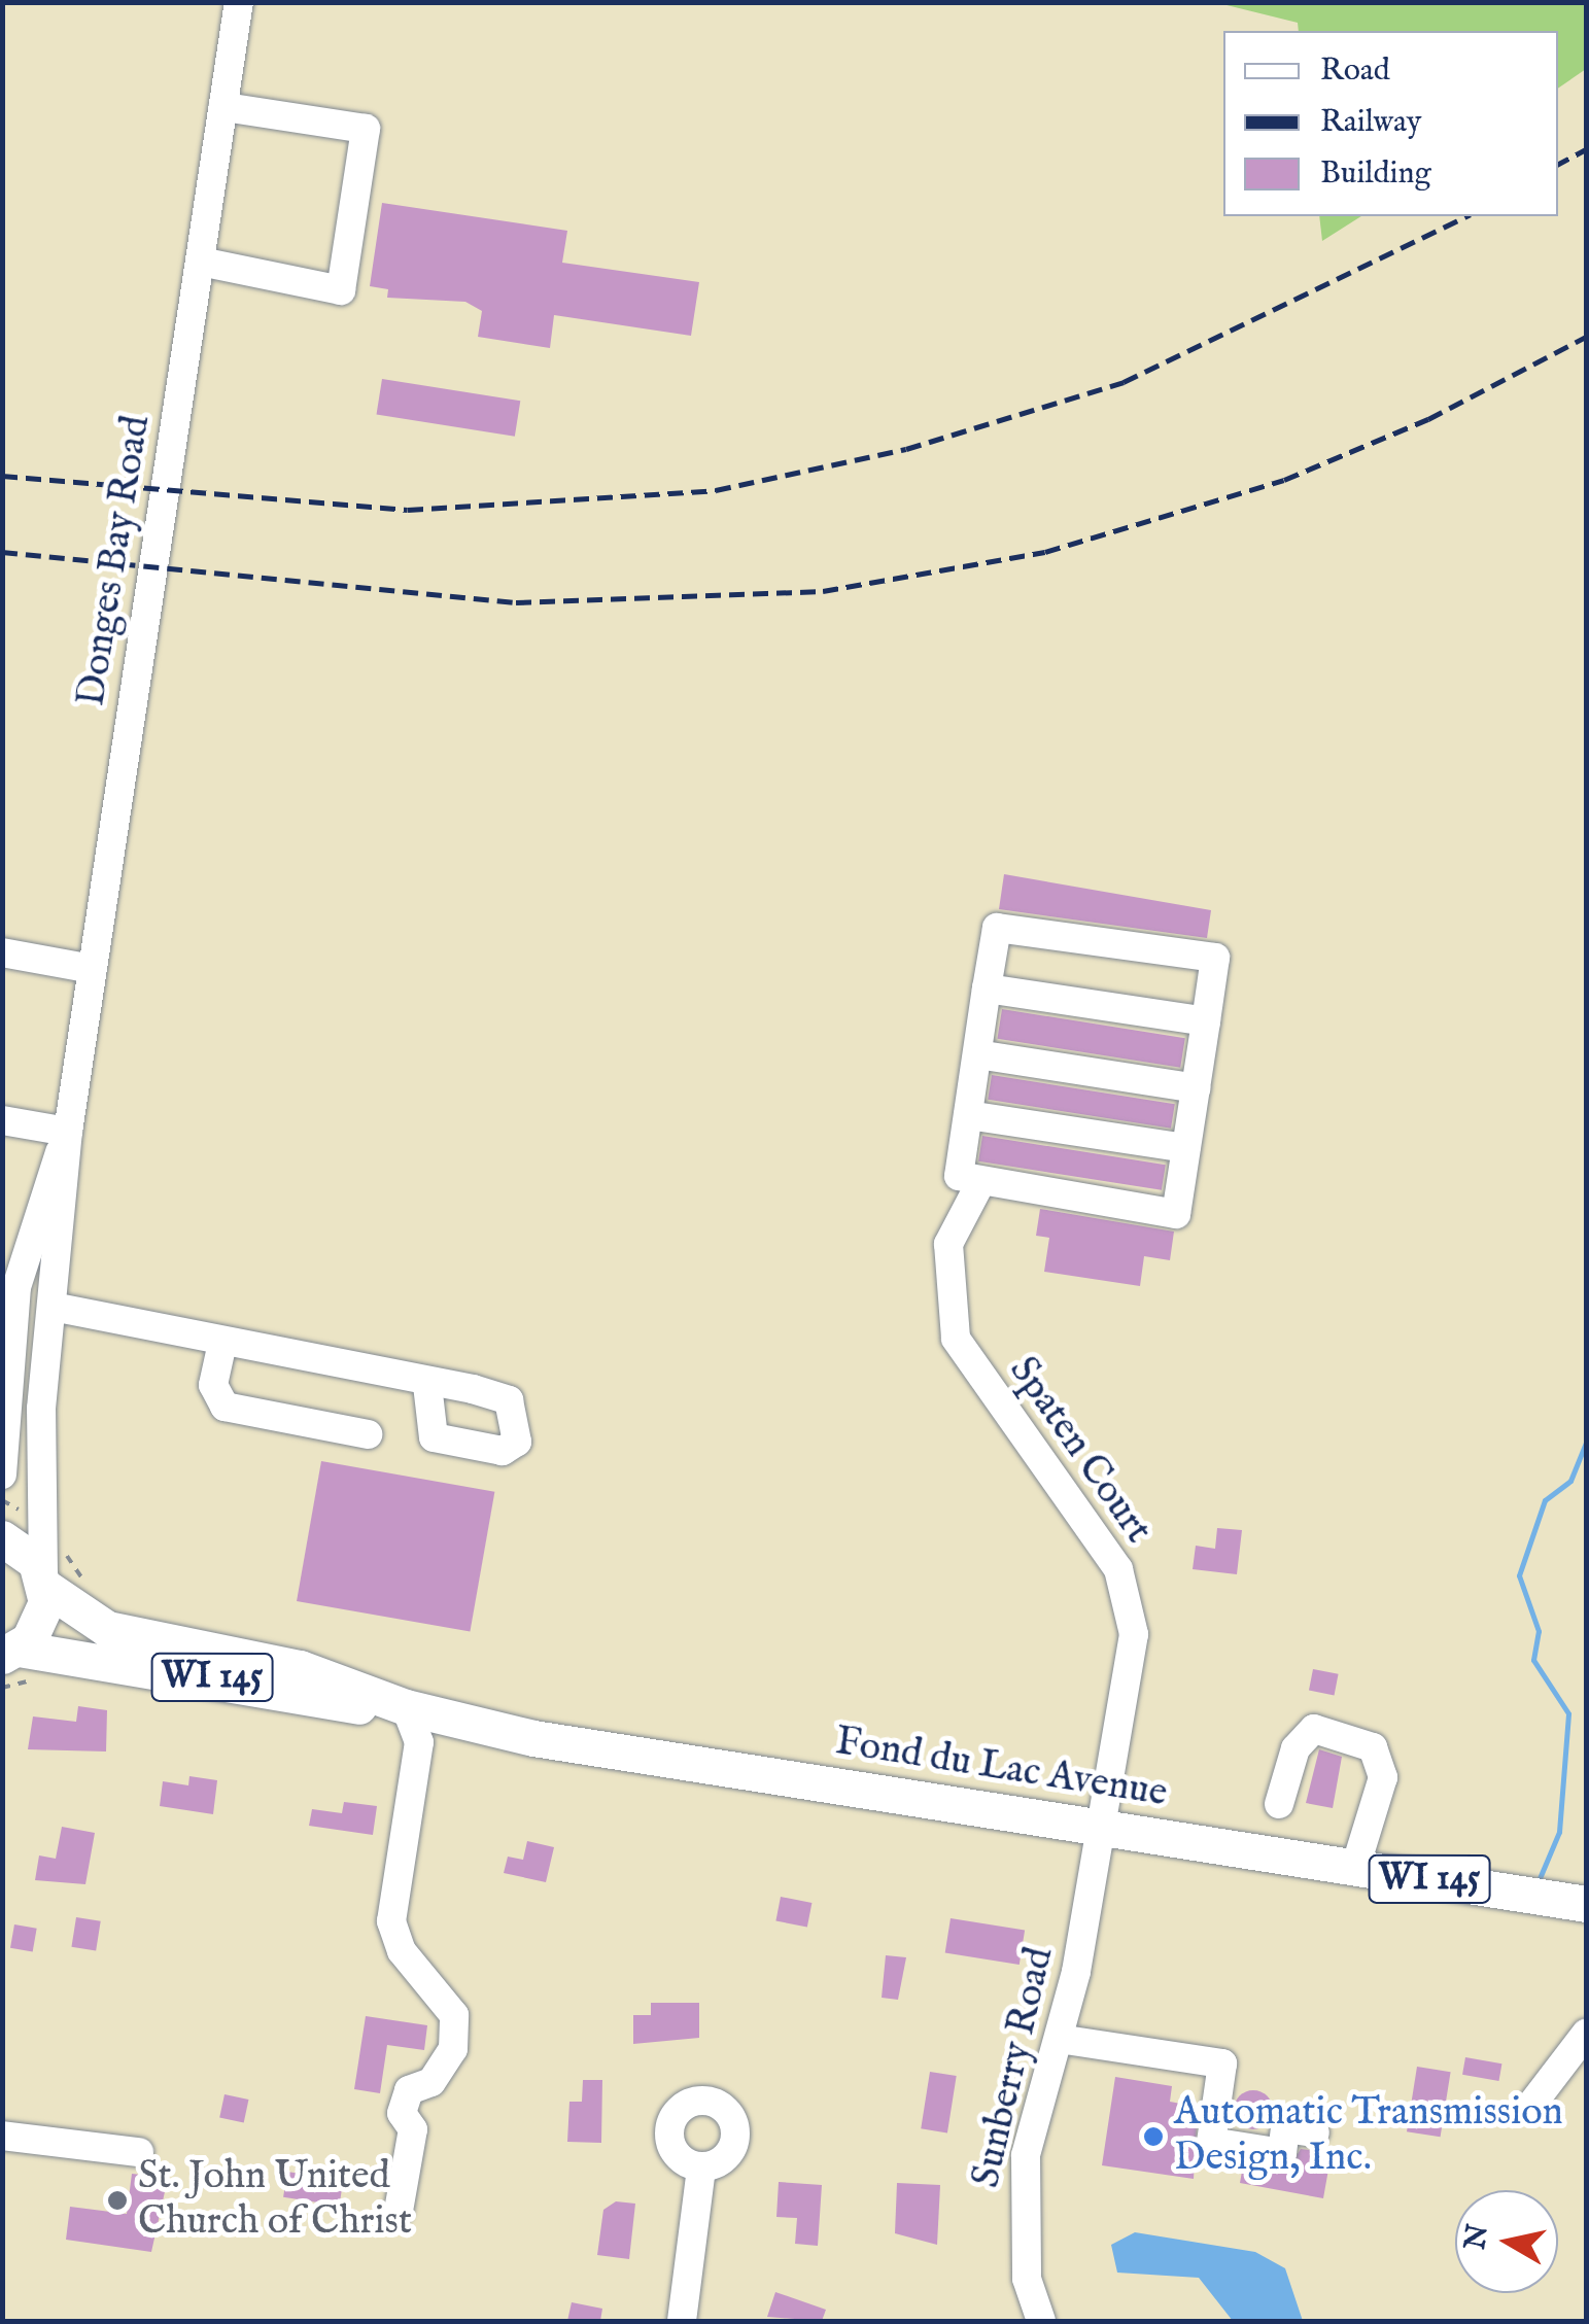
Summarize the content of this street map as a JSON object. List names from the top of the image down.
{
  "streets": {
    "main road": ["WI 145", "Fond du Lac Avenue"],
    "street": ["Donges Bay Road", "Spaten Court", "Sunberry Road"]
  },
  "crossings": [
    ["Donges Bay Road", "WI 145"],
    ["Donges Bay Road", "Fond du Lac Avenue"],
    ["Spaten Court", "Fond du Lac Avenue"],
    ["Spaten Court", "Sunberry Road"],
    ["WI 145", "Fond du Lac Avenue"],
    ["Fond du Lac Avenue", "Sunberry Road"]
  ],
  "places": ["Automatic Transmission Design, Inc.", "St. John United Church of Christ"],
  "legend": ["Road", "Railway", "Building"],
  "north": "left"
}
